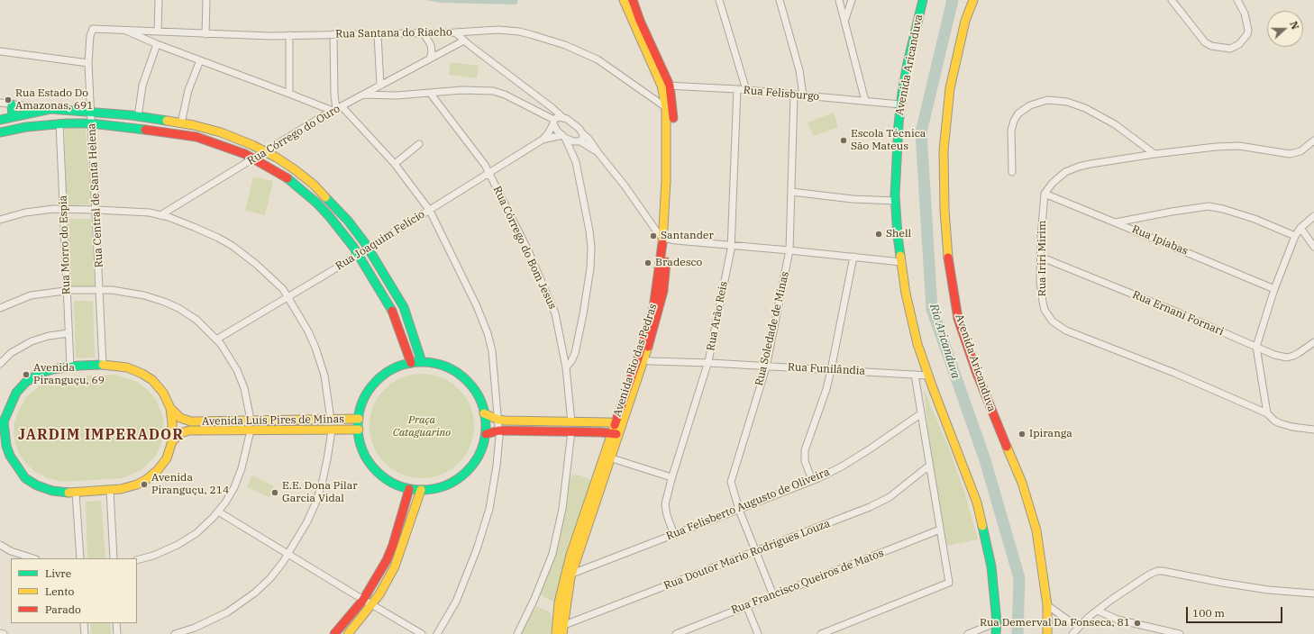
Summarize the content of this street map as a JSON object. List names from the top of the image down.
{
  "streets": {
    "main road": ["Avenida Aricanduva", "Avenida Rio das Pedras", "Avenida Luís Pires de Minas"],
    "street": [
      "Rua Santana do Riacho",
      "Rua Felisburgo",
      "Rua Córrego do Ouro",
      "Rua Central de Santa Helena",
      "Rua Joaquim Felício",
      "Rua Ipiabas",
      "Rua Morro do Espia",
      "Rua Córrego do Bom Jesus",
      "Rua Iriri Mirim",
      "Rua Ernani Fornari",
      "Rua Arão Reis",
      "Rua Soledade de Minas",
      "Rua Funilândia",
      "Rua Felisberto Augusto de Oliveira",
      "Rua Doutor Mario Rodrigues Louza",
      "Rua Francisco Queiros de Matos"
    ]
  },
  "crossings": [
    ["Rua Santana do Riacho", "Rua Central de Santa Helena"],
    ["Rua Santana do Riacho", "Avenida Rio das Pedras"],
    ["Avenida Aricanduva", "Rua Felisburgo"],
    ["Avenida Aricanduva", "Rua Funilândia"],
    ["Rua Felisburgo", "Rua Arão Reis"],
    ["Rua Felisburgo", "Rua Soledade de Minas"],
    ["Rua Felisburgo", "Avenida Rio das Pedras"],
    ["Rua Joaquim Felício", "Rua Córrego do Bom Jesus"],
    ["Rua Ipiabas", "Rua Iriri Mirim"],
    ["Rua Iriri Mirim", "Rua Ernani Fornari"],
    ["Rua Arão Reis", "Rua Funilândia"],
    ["Rua Arão Reis", "Rua Felisberto Augusto de Oliveira"],
    ["Rua Soledade de Minas", "Rua Funilândia"],
    ["Rua Soledade de Minas", "Rua Felisberto Augusto de Oliveira"],
    ["Rua Soledade de Minas", "Rua Doutor Mario Rodrigues Louza"],
    ["Rua Soledade de Minas", "Rua Francisco Queiros de Matos"],
    ["Avenida Rio das Pedras", "Rua Funilândia"],
    ["Avenida Rio das Pedras", "Rua Felisberto Augusto de Oliveira"],
    ["Avenida Rio das Pedras", "Rua Doutor Mario Rodrigues Louza"]
  ],
  "districts": ["JARDIM IMPERADOR"],
  "water": ["Rio Aricanduva"],
  "parks": ["Praça Cataguarino"],
  "places": [
    "Rua Estado Do Amazonas, 691",
    "Escola Técnica São Mateus",
    "Shell",
    "Santander",
    "Bradesco",
    "Avenida Piranguçu, 69",
    "Ipiranga",
    "Avenida Piranguçu, 214",
    "E.E. Dona Pilar Garcia Vidal",
    "Rua Demerval Da Fonseca, 81"
  ],
  "legend": ["Livre", "Lento", "Parado"],
  "scale_bar": "100 m",
  "north": "right"
}
